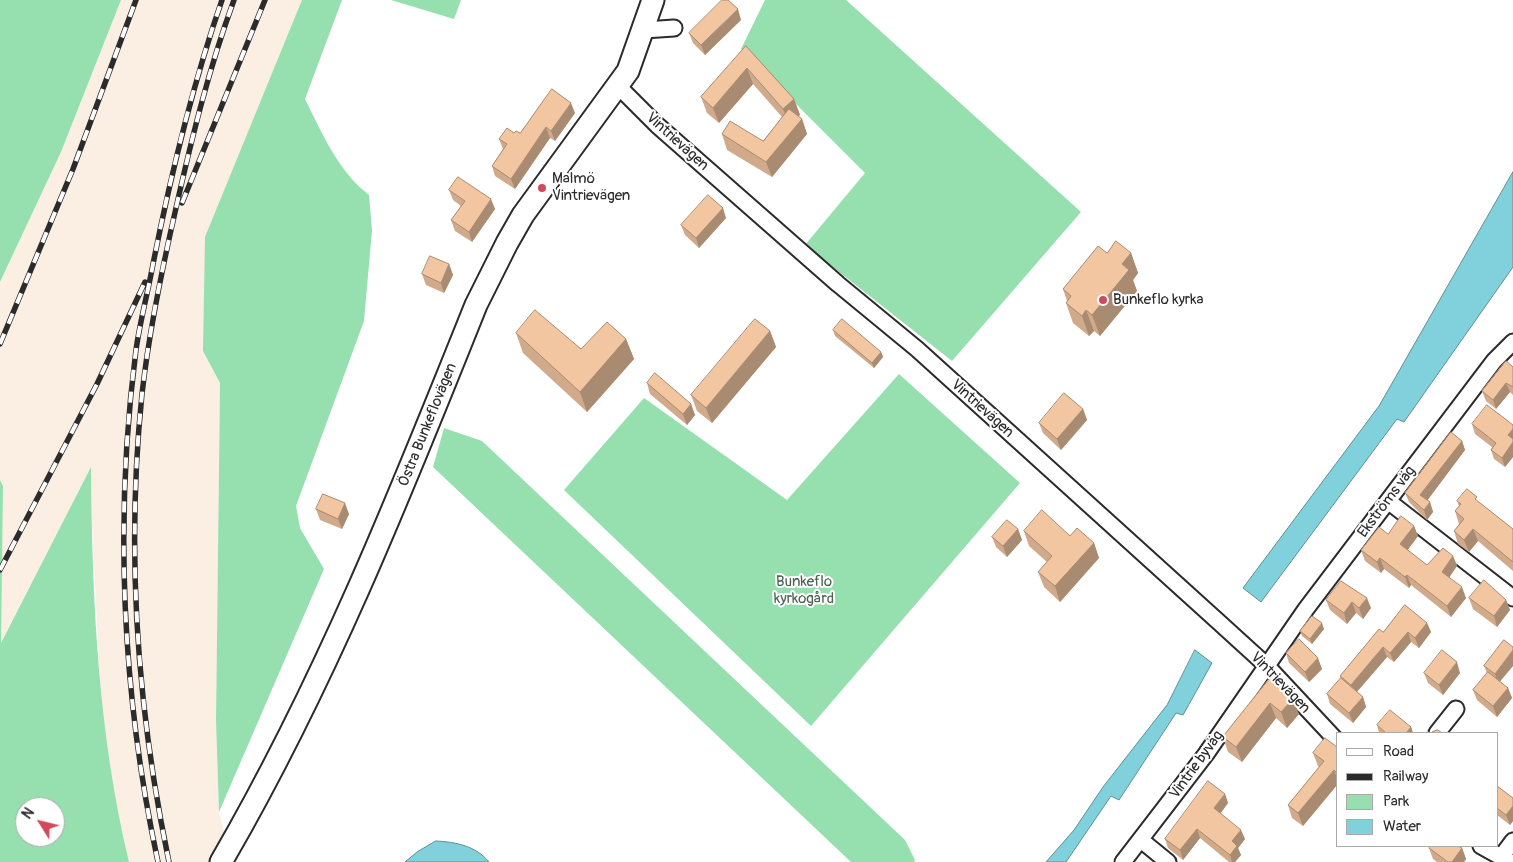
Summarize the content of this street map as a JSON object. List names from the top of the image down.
{
  "streets": {
    "street": [
      "Vintrievägen",
      "Östra Bunkeflovägen",
      "Ekströms väg",
      "Vintrie byväg"
    ]
  },
  "crossings": [
    ["Vintrievägen", "Östra Bunkeflovägen"],
    ["Vintrievägen", "Ekströms väg"],
    ["Vintrievägen", "Vintrie byväg"],
    ["Ekströms väg", "Vintrie byväg"]
  ],
  "parks": ["Bunkeflo kyrkogård"],
  "places": ["Malmö Vintrievägen", "Bunkeflo kyrka"],
  "legend": [
    "Road",
    "Railway",
    "Park",
    "Water"
  ],
  "north": "top left"
}
